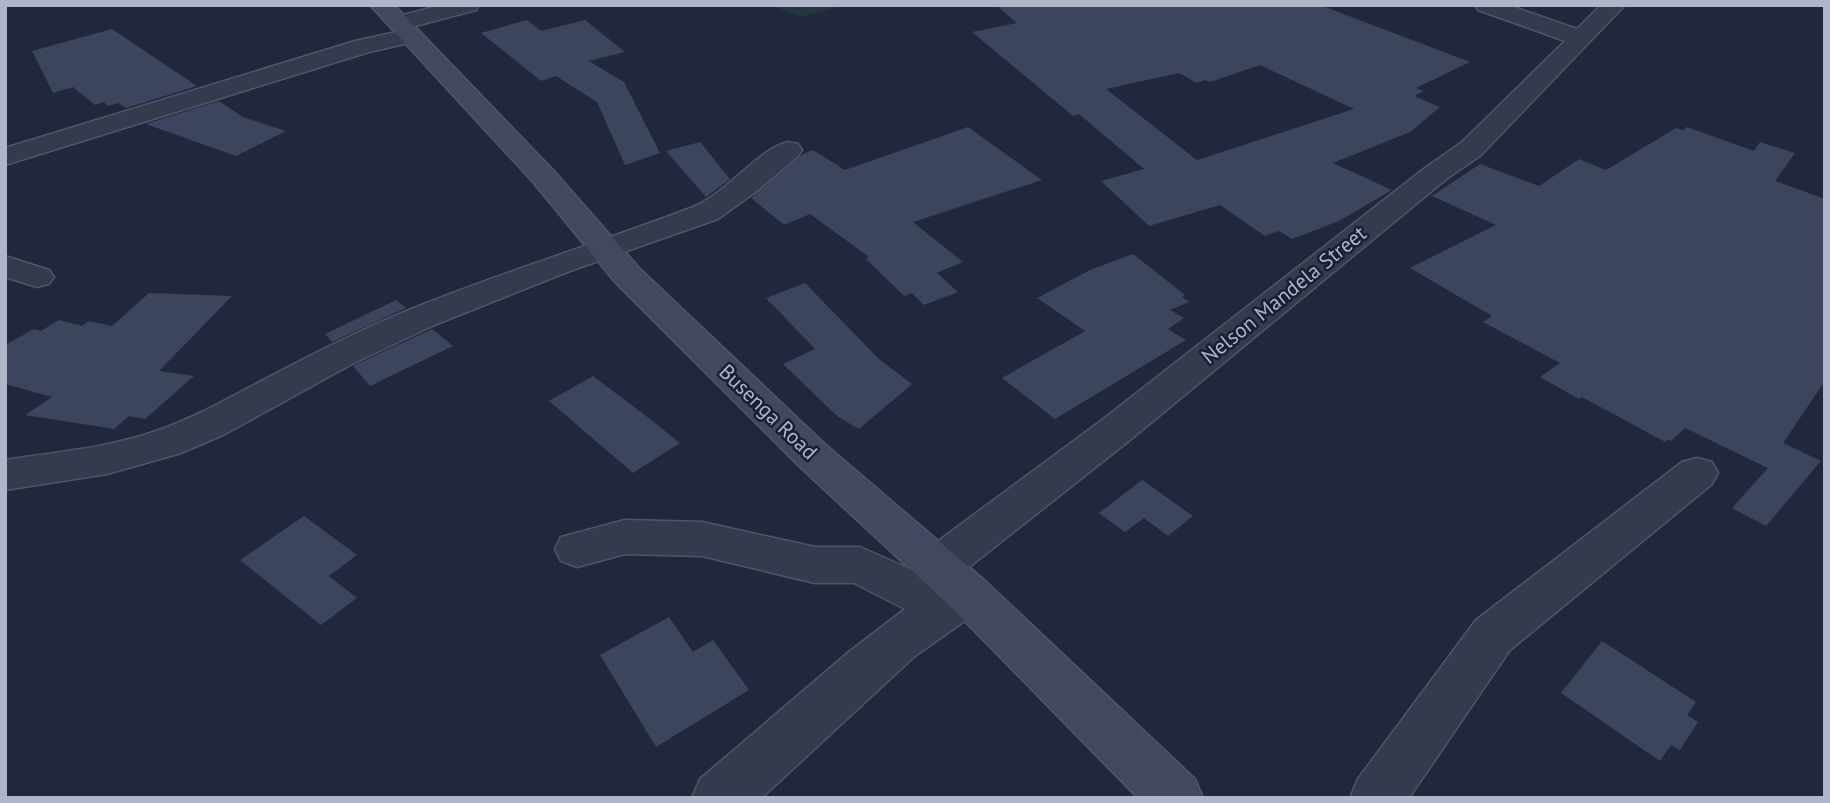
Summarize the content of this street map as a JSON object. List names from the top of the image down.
{
  "streets": {
    "street": ["Nelson Mandela Street", "Busenga Road"]
  },
  "crossings": [
    ["Nelson Mandela Street", "Busenga Road"]
  ]
}
